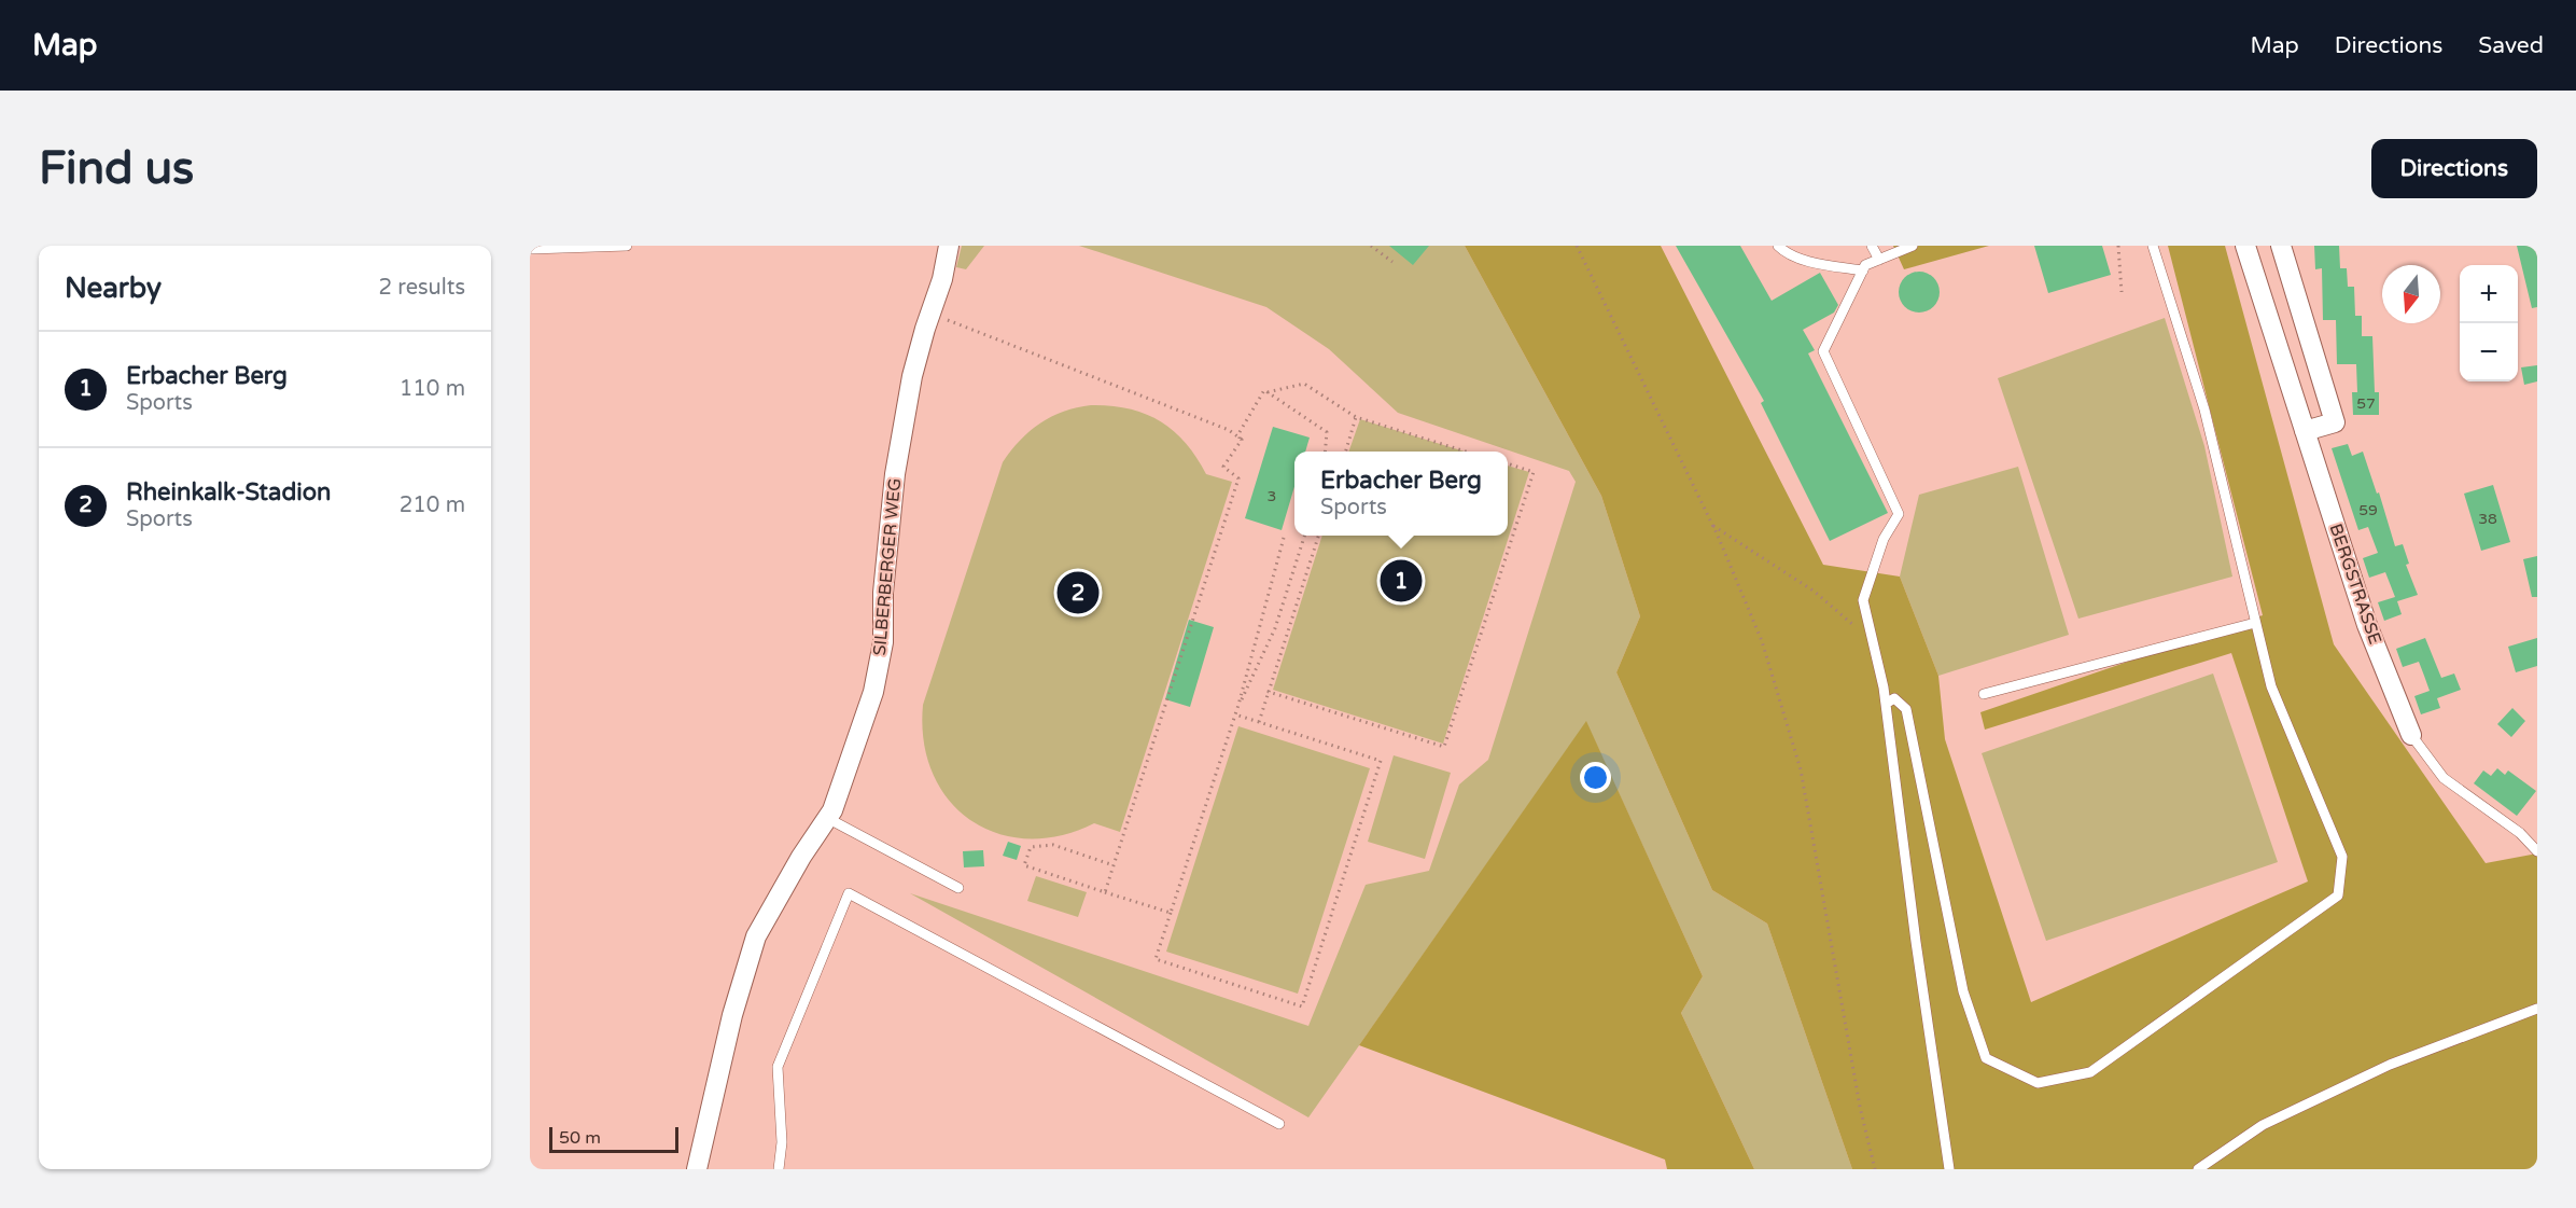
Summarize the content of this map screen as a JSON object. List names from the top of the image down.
{
  "streets": {
    "street": ["SILBERBERGER WEG", "BERGSTRASSE"]
  },
  "house_numbers": [
    "57",
    "3",
    "59",
    "38"
  ],
  "scale_bar": "50 m",
  "north": "bottom",
  "page": {
    "header": "Map",
    "nav": ["Map", "Directions", "Saved"],
    "buttons": "Directions",
    "title": "Find us",
    "heading": ["Nearby", "2 results"],
    "map_buttons": ["+", "−"],
    "list": [
      {
        "mark": "1",
        "name": "Erbacher Berg",
        "note": "Sports",
        "value": "110 m"
      },
      {
        "mark": "2",
        "name": "Rheinkalk-Stadion",
        "note": "Sports",
        "value": "210 m"
      }
    ],
    "popup": ["Erbacher Berg", "Sports"],
    "pins": ["1", "2"],
    "scale": "50 m"
  }
}
